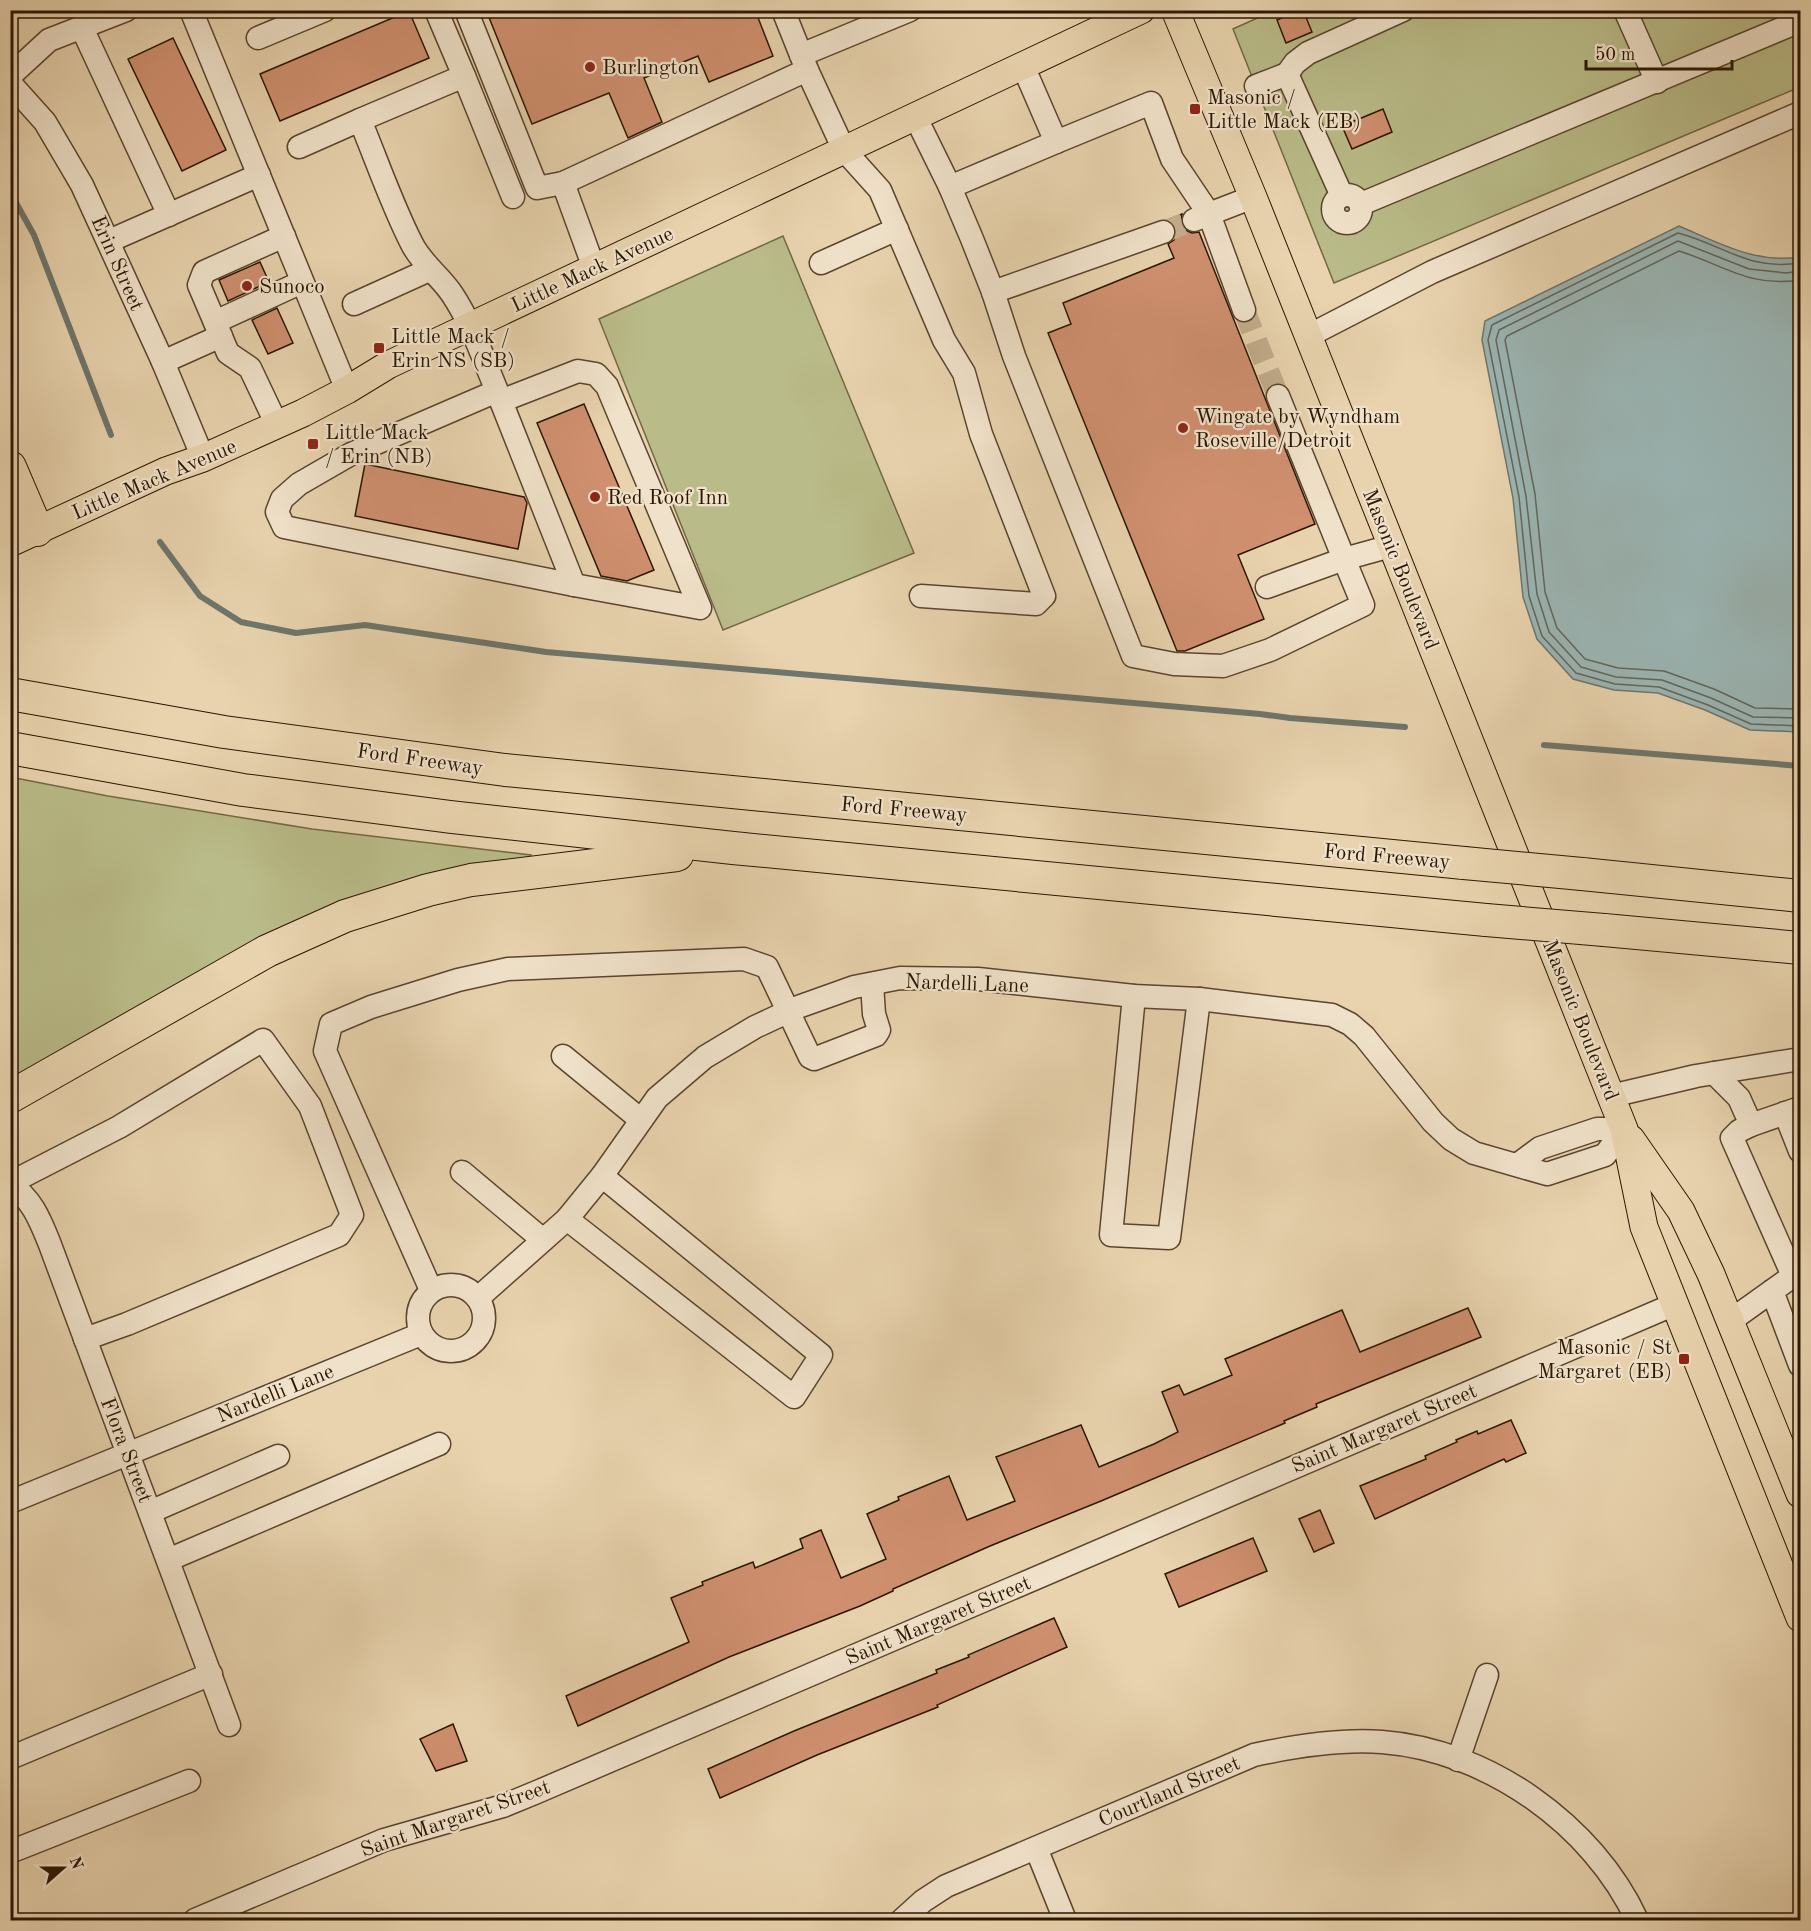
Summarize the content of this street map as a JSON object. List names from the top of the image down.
{
  "streets": {
    "highway": ["Ford Freeway"],
    "main road": ["Little Mack Avenue", "Masonic Boulevard"],
    "street": [
      "Erin Street",
      "Nardelli Lane",
      "Saint Margaret Street",
      "Flora Street",
      "Courtland Street"
    ]
  },
  "crossings": [
    ["Erin Street", "Little Mack Avenue"],
    ["Masonic Boulevard", "Nardelli Lane"],
    ["Masonic Boulevard", "Saint Margaret Street"],
    ["Nardelli Lane", "Flora Street"]
  ],
  "places": {
    "other": [
      "Burlington",
      "Sunoco",
      "Wingate by Wyndham Roseville/Detroit",
      "Red Roof Inn"
    ],
    "transit": [
      "Masonic / Little Mack (EB)",
      "Little Mack / Erin NS (SB)",
      "Little Mack / Erin (NB)",
      "Masonic / St Margaret (EB)"
    ]
  },
  "scale_bar": "50 m",
  "north": "right"
}
